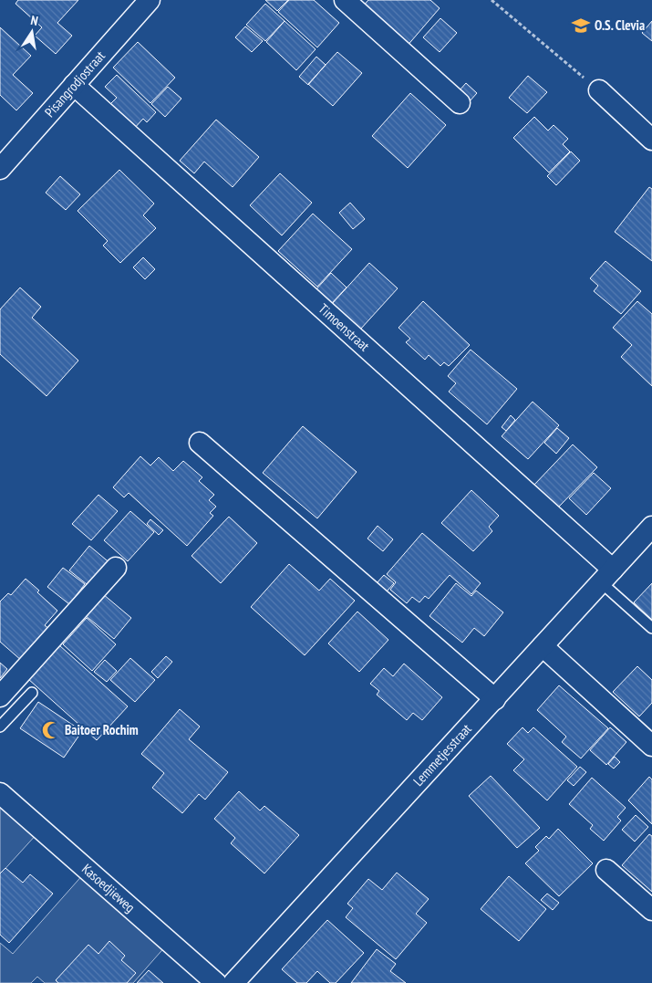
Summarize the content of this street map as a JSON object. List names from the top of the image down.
{
  "streets": {
    "street": [
      "Pisangrodjostraat",
      "Timoenstraat",
      "Lemmetjesstraat",
      "Kasoedjieweg"
    ]
  },
  "crossings": [
    ["Pisangrodjostraat", "Timoenstraat"],
    ["Timoenstraat", "Lemmetjesstraat"]
  ],
  "places": {
    "school or university": ["O.S. Clevia"],
    "mosque": ["Baitoer Rochim"]
  },
  "north": "top"
}
